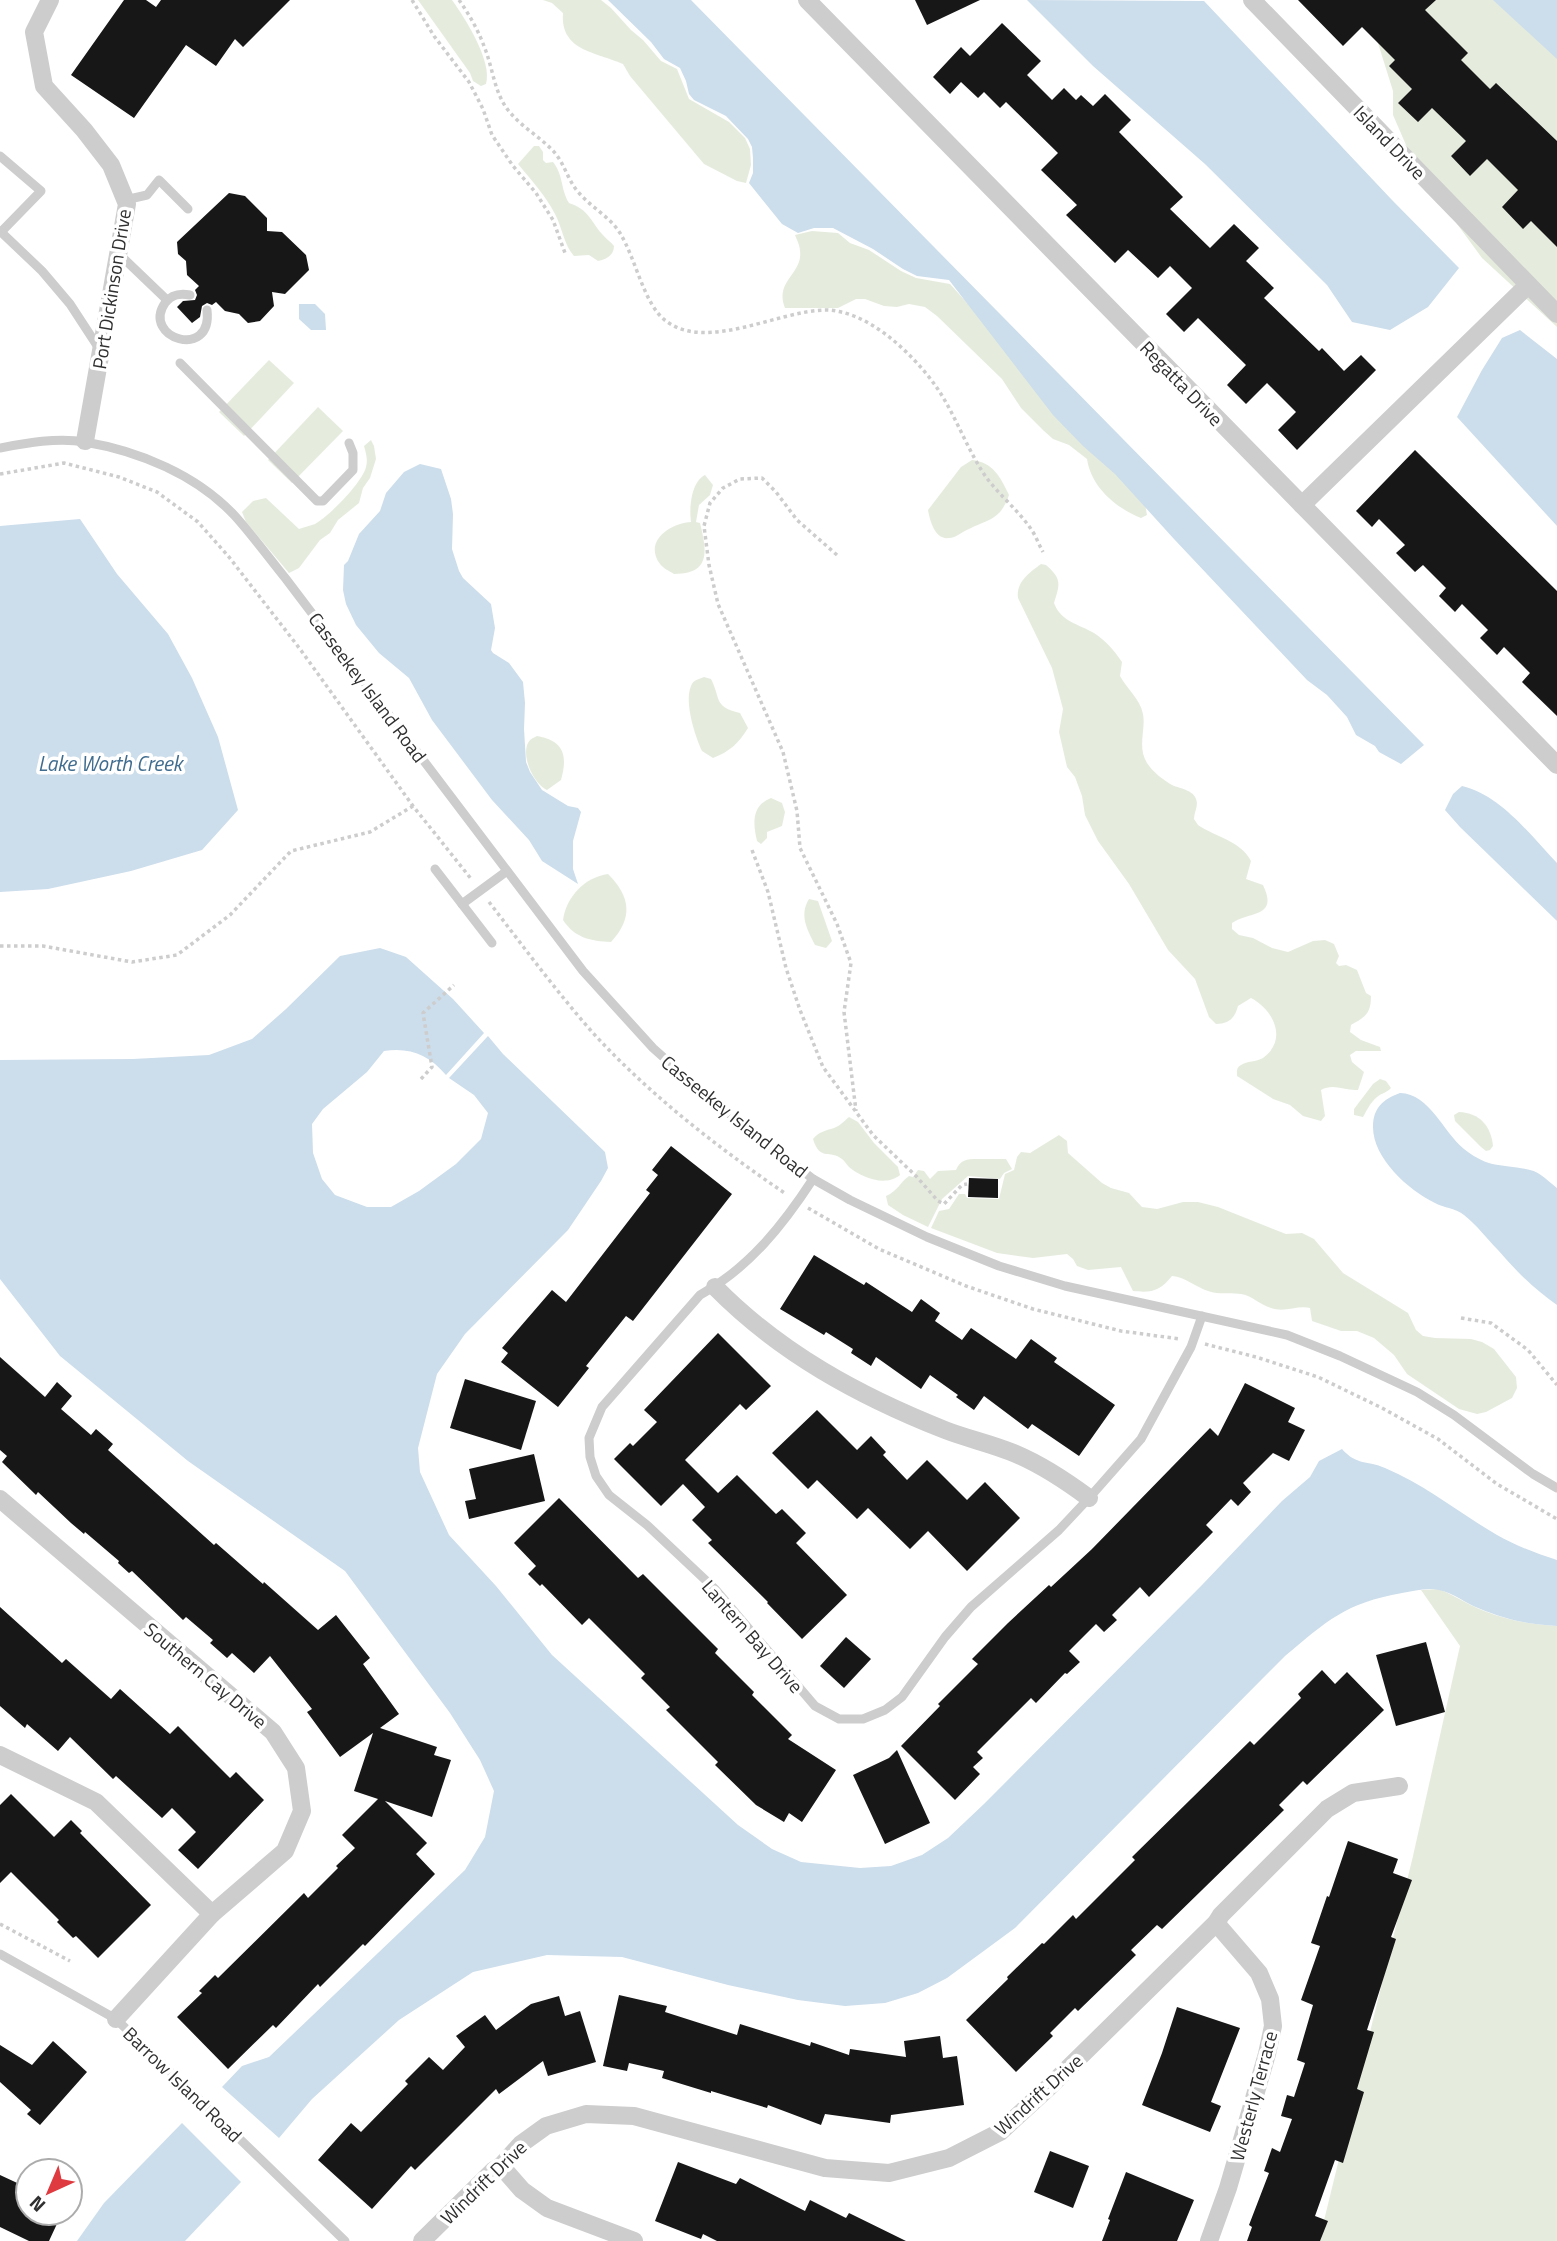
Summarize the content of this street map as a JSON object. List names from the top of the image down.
{
  "streets": {
    "street": [
      "Island Drive",
      "Port Dickinson Drive",
      "Regatta Drive",
      "Southern Cay Drive",
      "Windrift Drive",
      "Westerly Terrace"
    ],
    "lane": ["Casseekey Island Road", "Lantern Bay Drive", "Barrow Island Road"]
  },
  "crossings": [
    ["Port Dickinson Drive", "Casseekey Island Road"],
    ["Casseekey Island Road", "Lantern Bay Drive"],
    ["Southern Cay Drive", "Barrow Island Road"],
    ["Windrift Drive", "Westerly Terrace"]
  ],
  "water": ["Lake Worth Creek"],
  "north": "bottom left"
}
